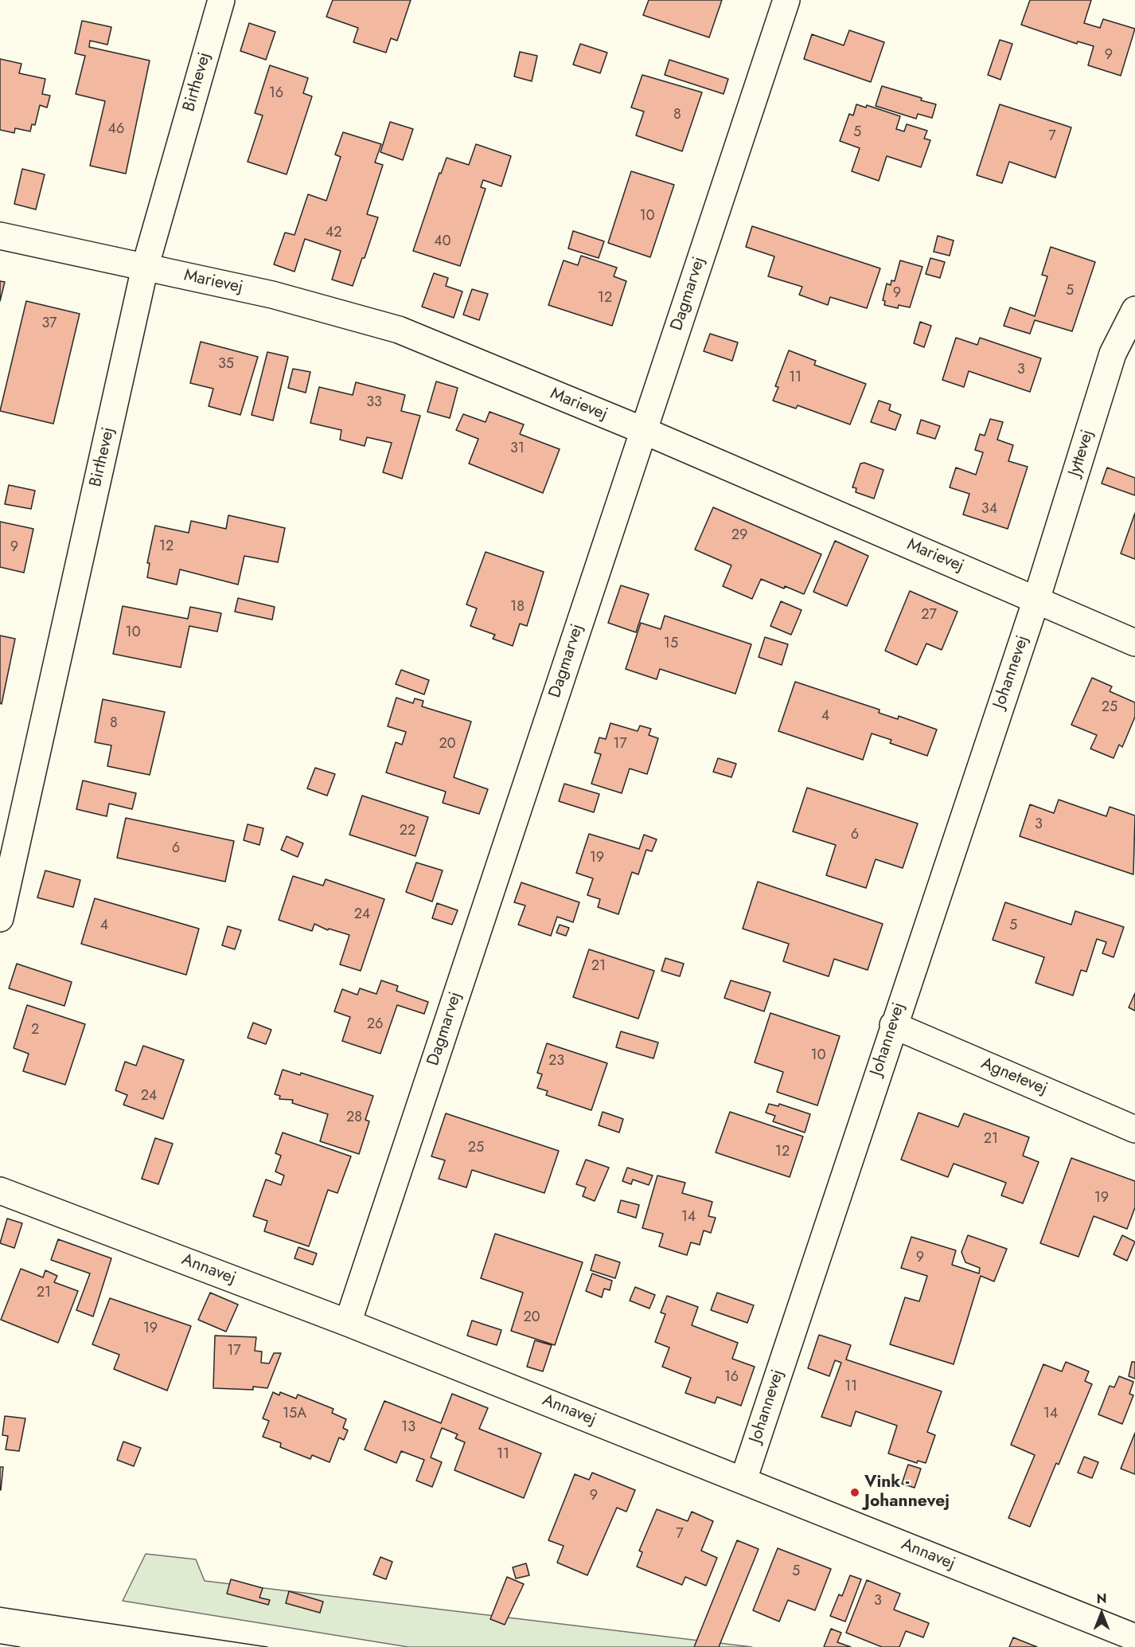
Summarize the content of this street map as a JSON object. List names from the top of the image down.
{
  "streets": {
    "street": [
      "Birthevej",
      "Marievej",
      "Dagmarvej",
      "Jyttevej",
      "Johannevej",
      "Agnetevej",
      "Annavej"
    ]
  },
  "crossings": [
    ["Birthevej", "Marievej"],
    ["Marievej", "Dagmarvej"],
    ["Marievej", "Jyttevej"],
    ["Marievej", "Johannevej"],
    ["Dagmarvej", "Annavej"],
    ["Jyttevej", "Johannevej"],
    ["Johannevej", "Agnetevej"],
    ["Johannevej", "Annavej"]
  ],
  "places": ["Vink - Johannevej"],
  "house_numbers": [
    "9",
    "16",
    "8",
    "46",
    "5",
    "7",
    "10",
    "42",
    "40",
    "5",
    "9",
    "12",
    "37",
    "35",
    "3",
    "11",
    "33",
    "31",
    "34",
    "29",
    "12",
    "9",
    "18",
    "27",
    "10",
    "15",
    "25",
    "4",
    "8",
    "20",
    "17",
    "3",
    "22",
    "6",
    "6",
    "19",
    "24",
    "4",
    "5",
    "21",
    "26",
    "2",
    "10",
    "23",
    "24",
    "28",
    "21",
    "25",
    "12",
    "19",
    "14",
    "9",
    "21",
    "20",
    "19",
    "17",
    "16",
    "11",
    "15A",
    "14",
    "13",
    "11",
    "9",
    "7",
    "5",
    "3"
  ],
  "north": "top"
}
